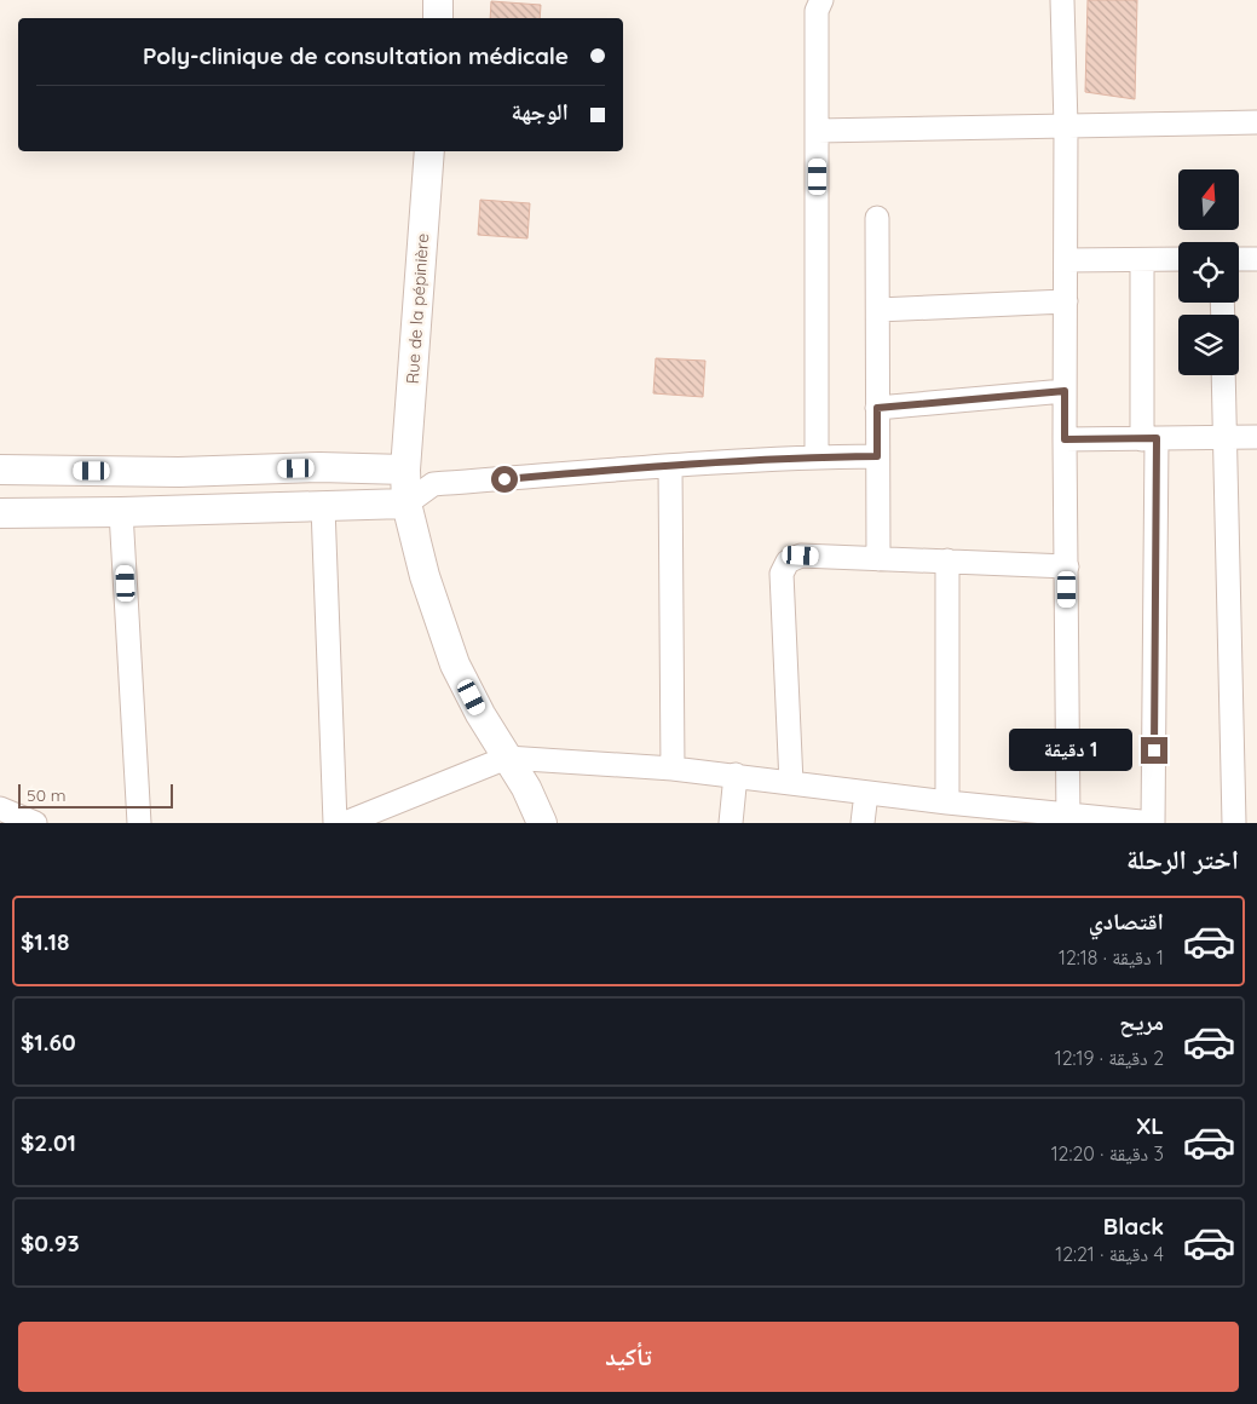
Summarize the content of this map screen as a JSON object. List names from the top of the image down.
{
  "streets": {
    "street": ["Rue de la pépinière"]
  },
  "scale_bar": "50 m",
  "north": "top",
  "page": {
    "banner": ["Poly-clinique de consultation médicale", "الوجهة"],
    "bubble": "1 دقيقة",
    "scale": "50 m",
    "heading": "اختر الرحلة",
    "list": [
      {
        "name": "اقتصادي",
        "note": "1 دقيقة · 12:18",
        "value": "$1.18"
      },
      {
        "name": "مريح",
        "note": "2 دقيقة · 12:19",
        "value": "$1.60"
      },
      {
        "name": "XL",
        "note": "3 دقيقة · 12:20",
        "value": "$2.01"
      },
      {
        "name": "Black",
        "note": "4 دقيقة · 12:21",
        "value": "$0.93"
      }
    ],
    "buttons": "تأكيد"
  }
}
